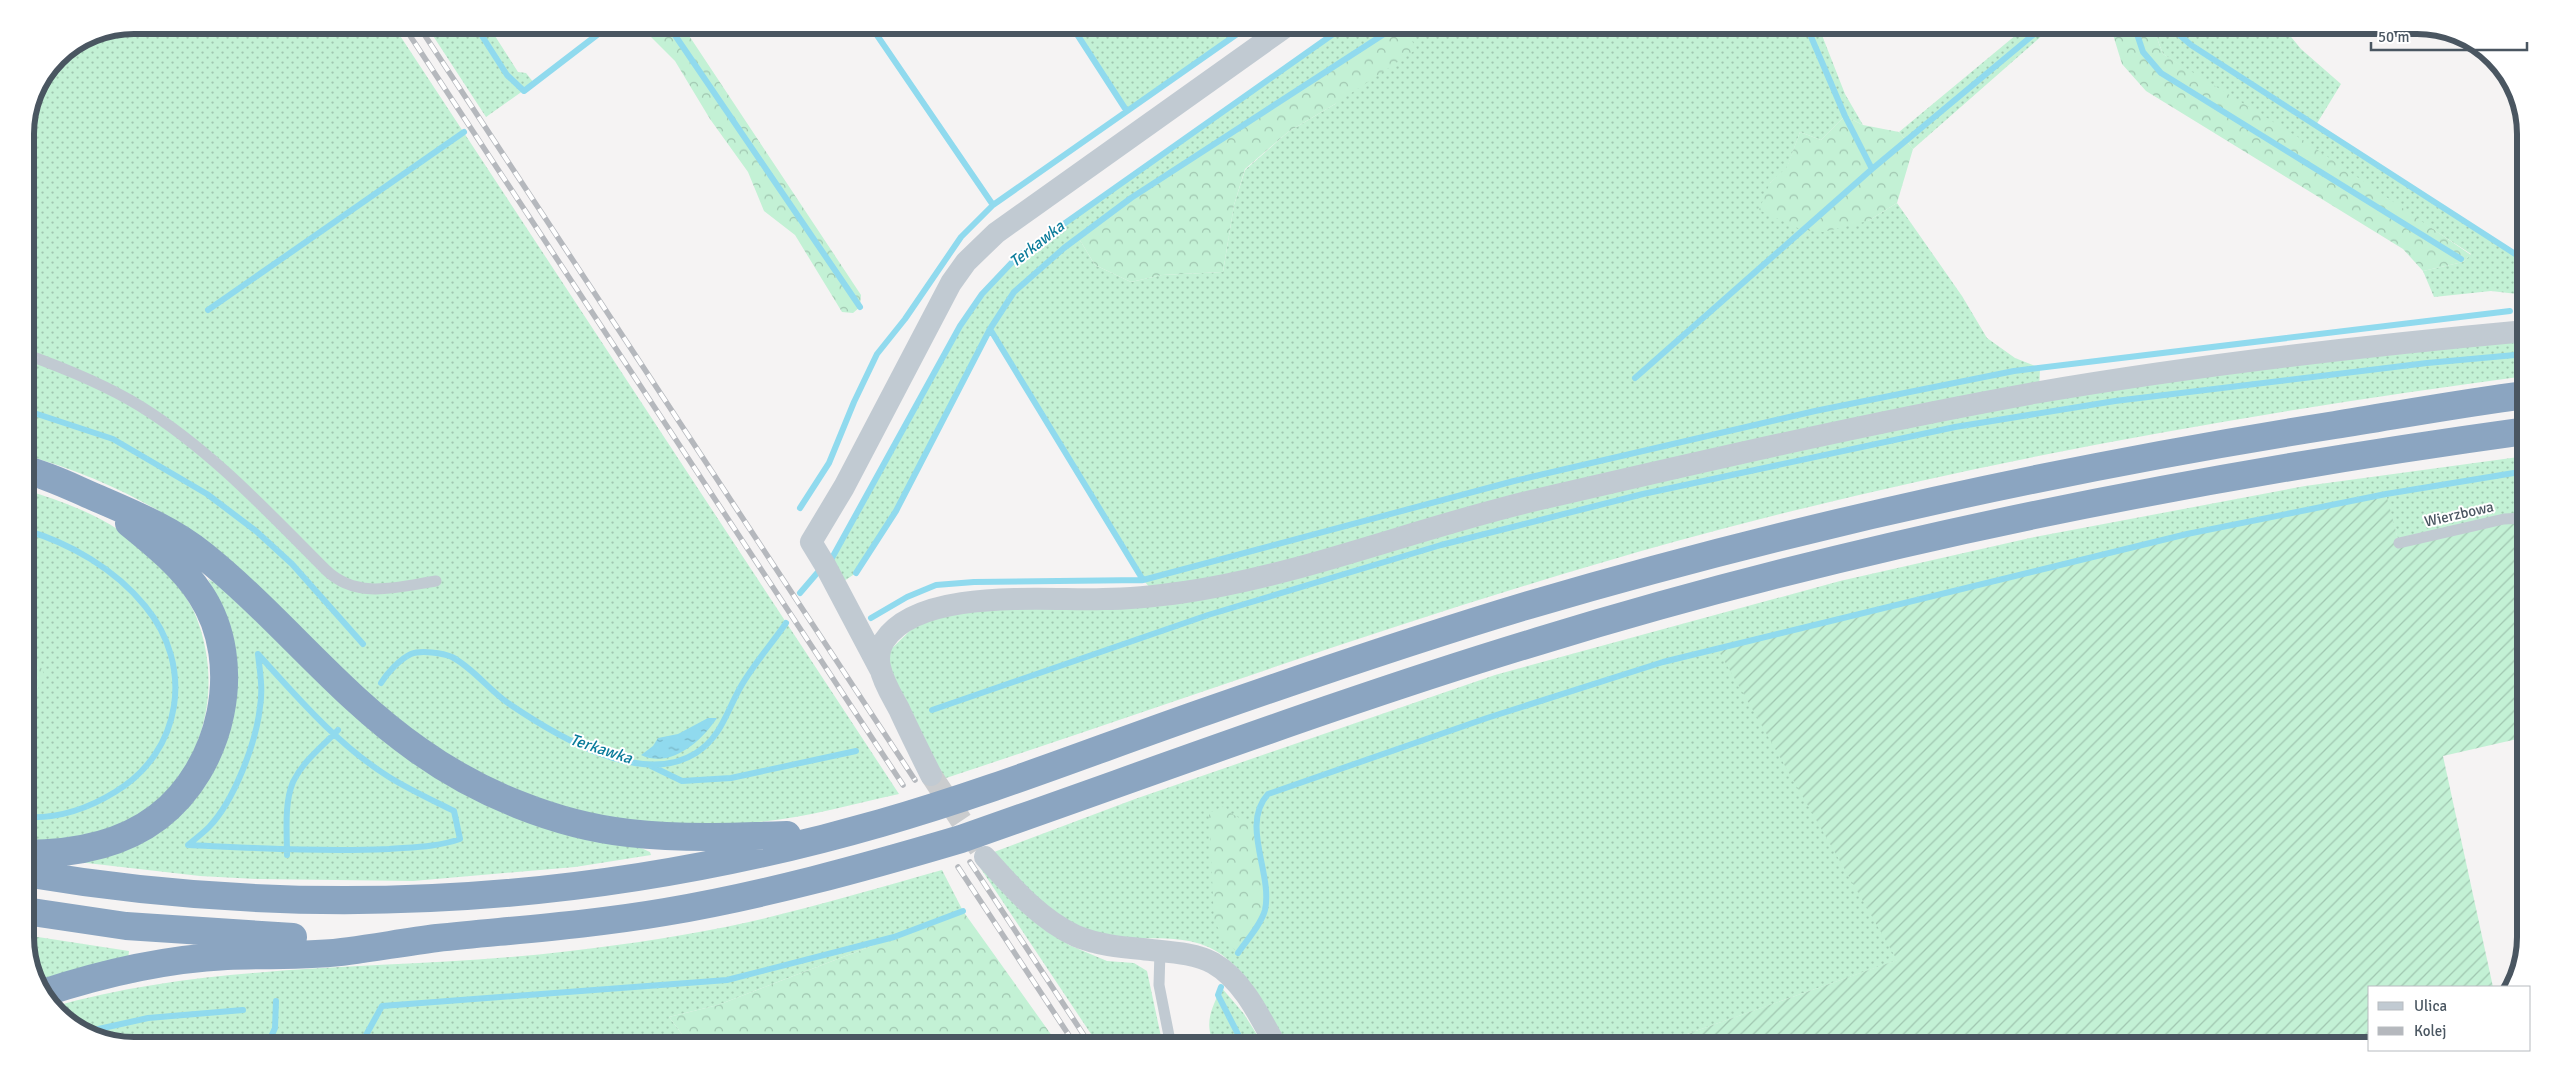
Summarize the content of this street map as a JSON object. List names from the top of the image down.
{
  "streets": {
    "lane": ["Wierzbowa"]
  },
  "water": ["Terkawka"],
  "legend": ["Ulica", "Kolej"],
  "scale_bar": "50 m"
}
